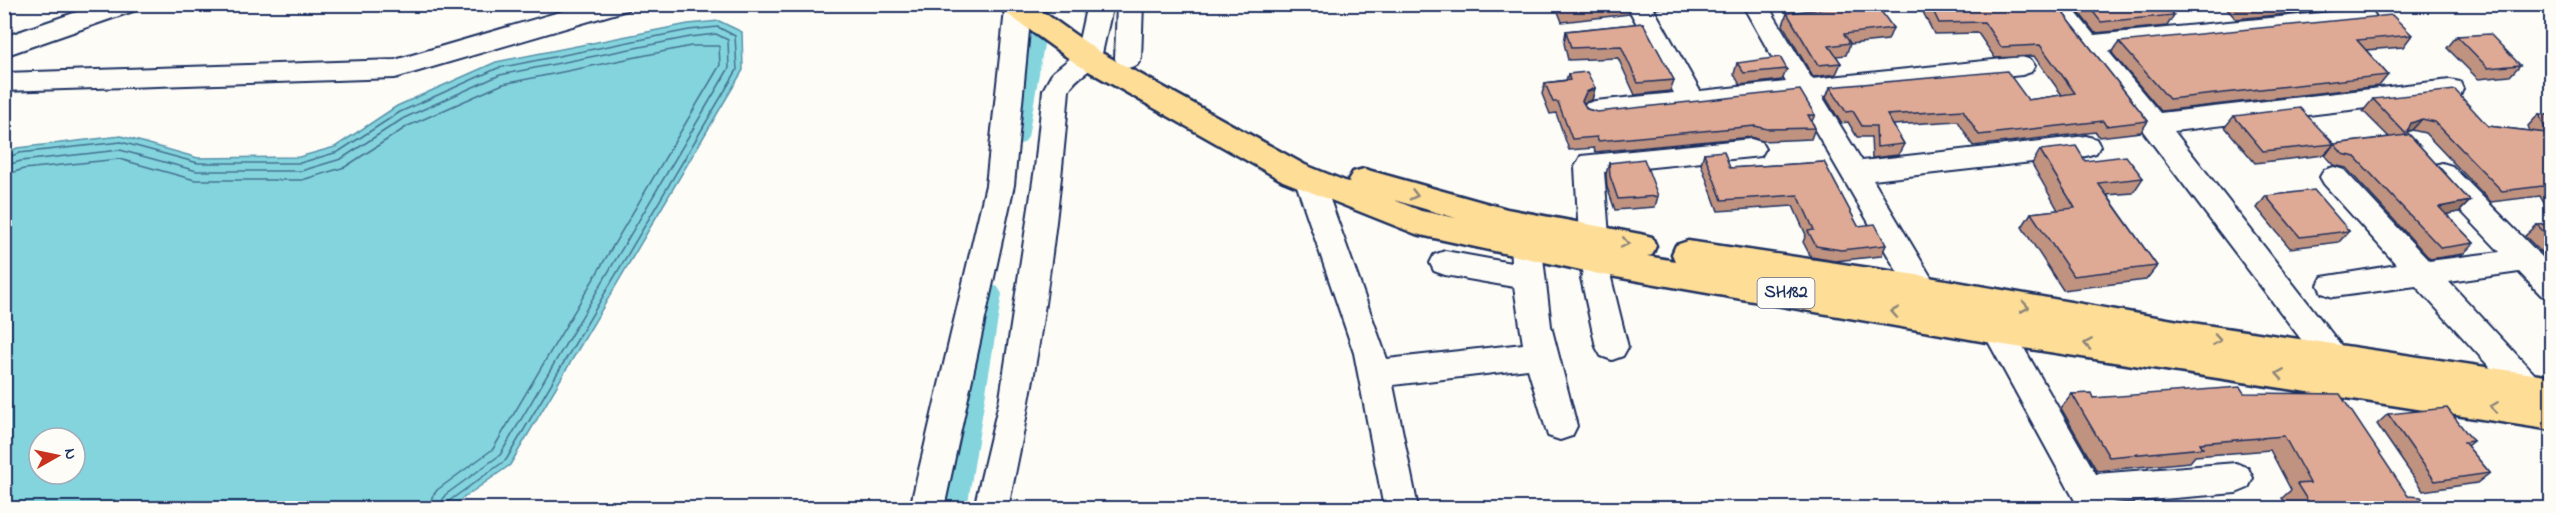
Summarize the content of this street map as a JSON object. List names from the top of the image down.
{
  "streets": {
    "main road": ["SH182"]
  },
  "north": "right"
}
